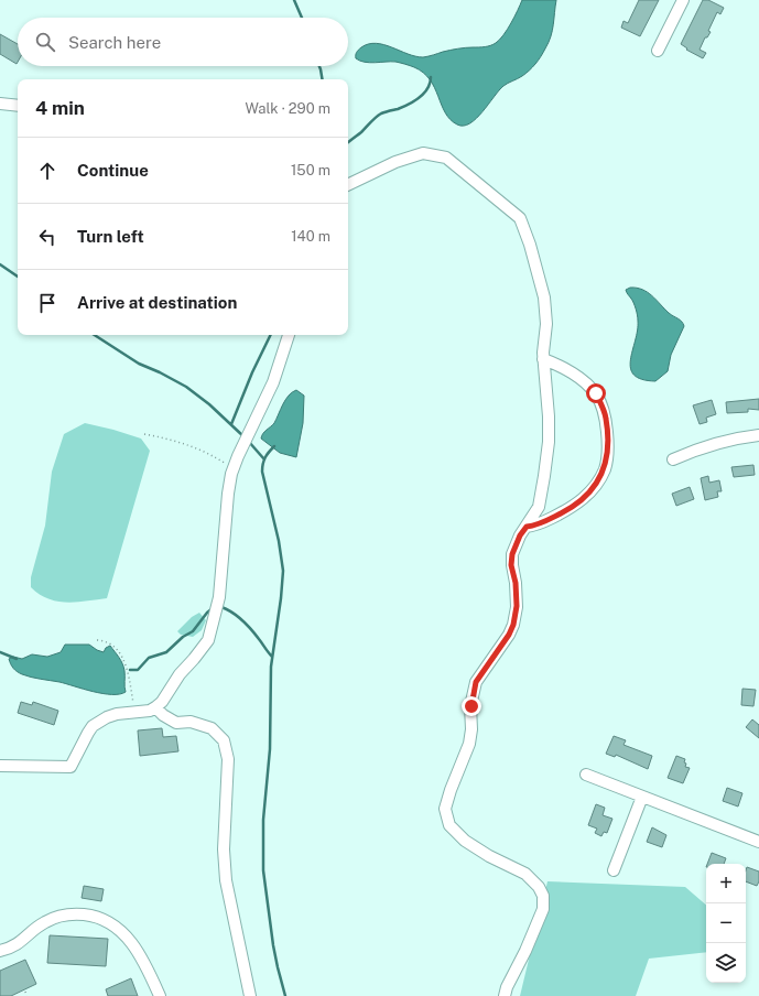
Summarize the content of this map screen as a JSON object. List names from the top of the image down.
{
  "page": {
    "search": "Search here",
    "heading": ["4 min", "Walk · 290 m"],
    "list": [
      ["Continue", "150 m"],
      ["Turn left", "140 m"],
      "Arrive at destination"
    ],
    "map_buttons": ["+", "−"]
  }
}
